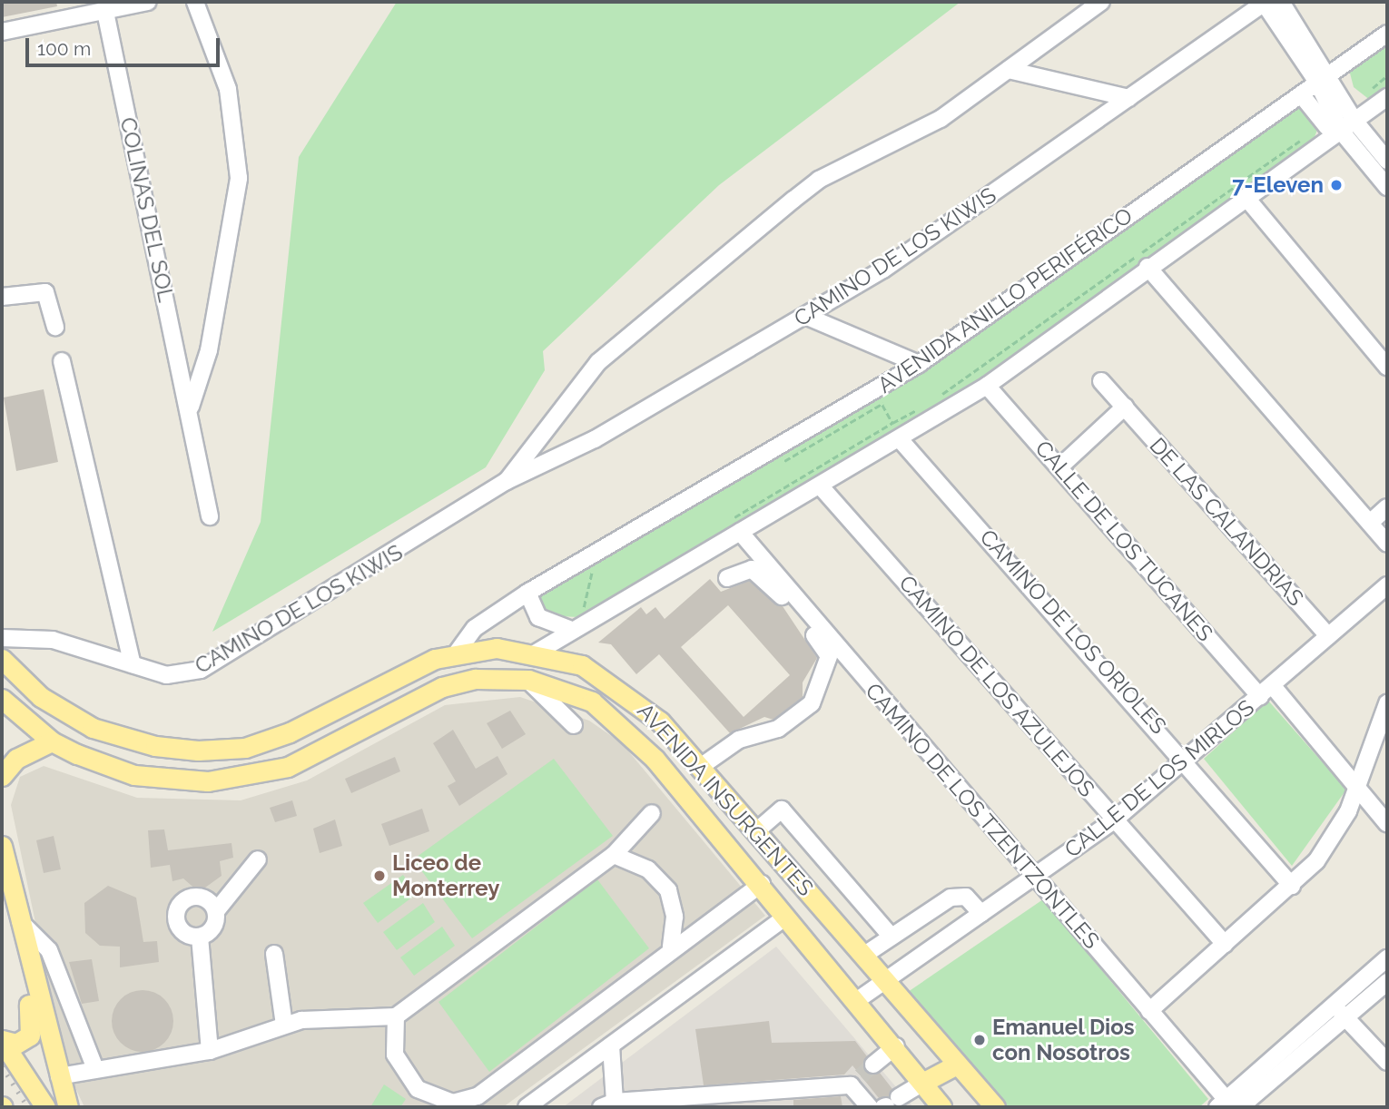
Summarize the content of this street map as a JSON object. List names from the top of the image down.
{
  "streets": {
    "main road": ["AVENIDA INSURGENTES"],
    "street": [
      "COLINAS DEL SOL",
      "CAMINO DE LOS KIWIS",
      "AVENIDA ANILLO PERIFÉRICO",
      "DE LAS CALANDRIAS",
      "CALLE DE LOS TUCANES",
      "CAMINO DE LOS ORIOLES",
      "CAMINO DE LOS AZULEJOS",
      "CALLE DE LOS MIRLOS",
      "CAMINO DE LOS TZENTZONTLES"
    ]
  },
  "crossings": [
    ["AVENIDA ANILLO PERIFÉRICO", "AVENIDA INSURGENTES"],
    ["DE LAS CALANDRIAS", "CALLE DE LOS MIRLOS"],
    ["CALLE DE LOS TUCANES", "CALLE DE LOS MIRLOS"],
    ["CAMINO DE LOS ORIOLES", "CALLE DE LOS MIRLOS"],
    ["CAMINO DE LOS AZULEJOS", "CALLE DE LOS MIRLOS"],
    ["CALLE DE LOS MIRLOS", "AVENIDA INSURGENTES"],
    ["CALLE DE LOS MIRLOS", "CAMINO DE LOS TZENTZONTLES"]
  ],
  "places": ["7-Eleven", "Liceo de Monterrey", "Emanuel Dios con Nosotros"],
  "scale_bar": "100 m"
}
